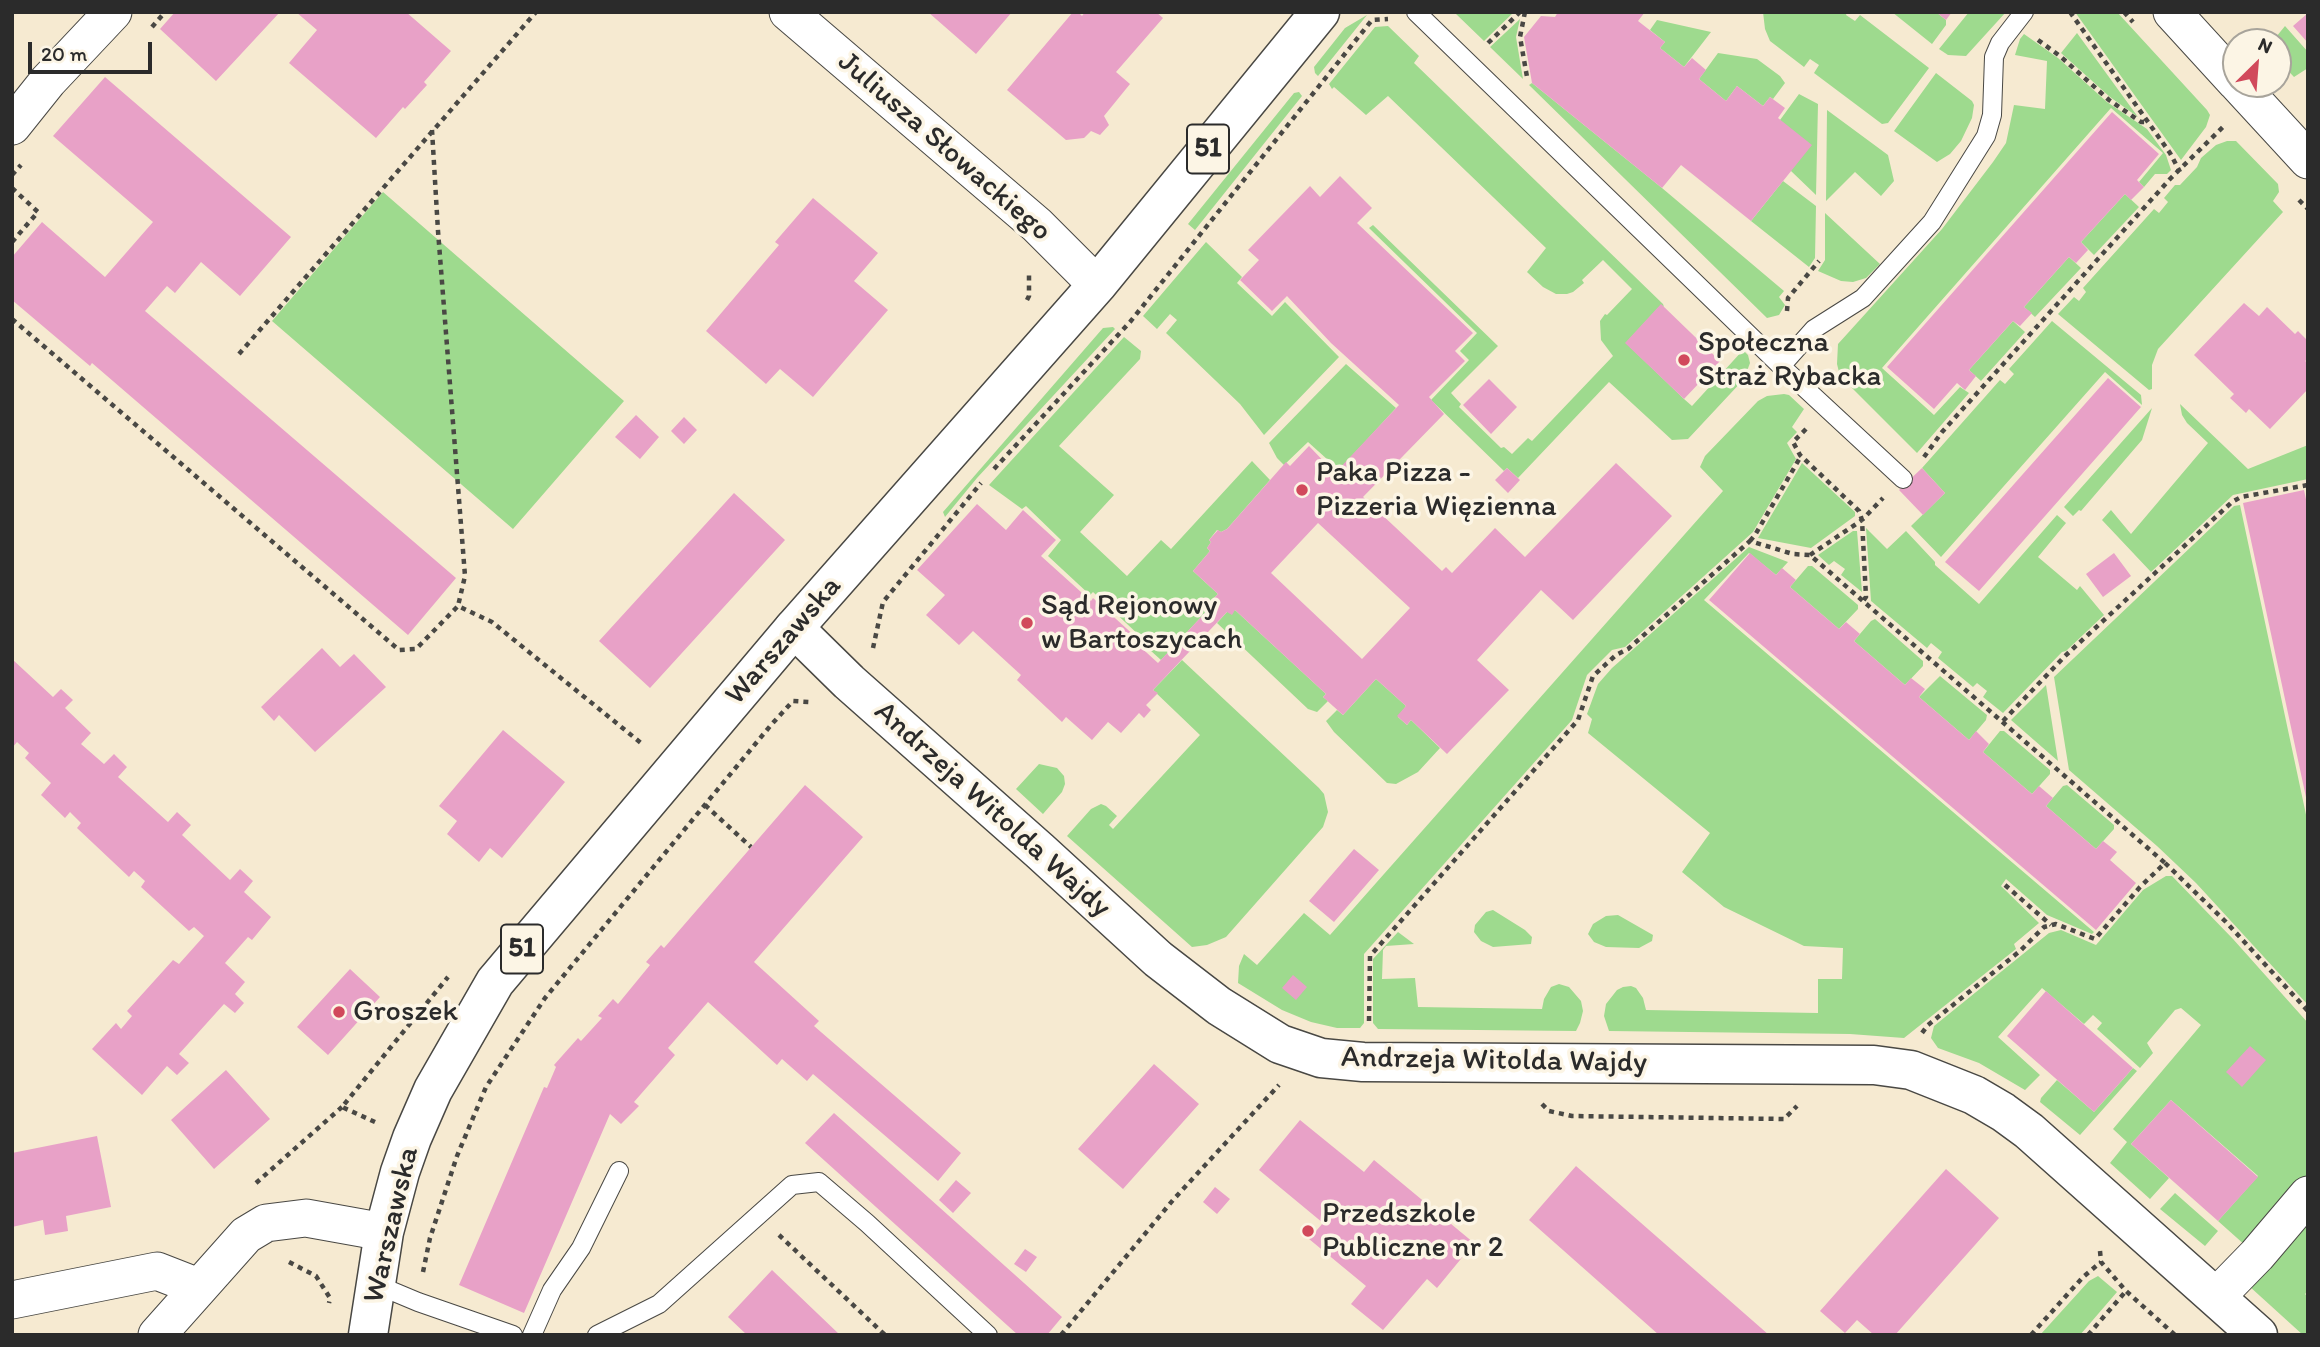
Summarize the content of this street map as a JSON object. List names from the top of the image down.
{
  "streets": {
    "street": [
      "Juliusza Słowackiego",
      "51",
      "Warszawska",
      "Andrzeja Witolda Wajdy"
    ]
  },
  "crossings": [
    ["Juliusza Słowackiego", "Warszawska"],
    ["Warszawska", "Andrzeja Witolda Wajdy"]
  ],
  "places": [
    "Społeczna Straż Rybacka",
    "Paka Pizza - Pizzeria Więzienna",
    "Sąd Rejonowy w Bartoszycach",
    "Groszek",
    "Przedszkole Publiczne nr 2"
  ],
  "scale_bar": "20 m",
  "north": "top right"
}
